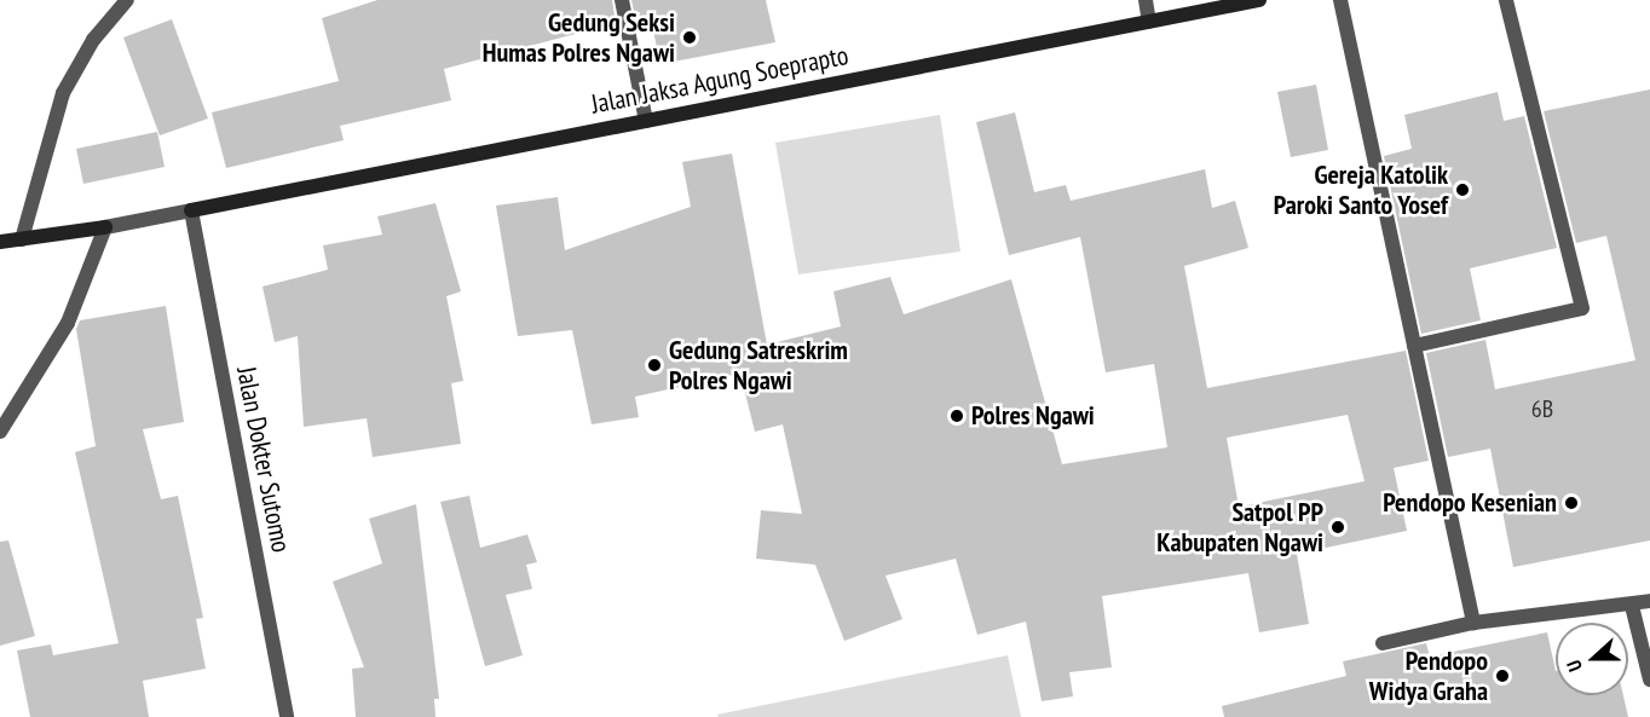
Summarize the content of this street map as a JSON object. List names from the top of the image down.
{
  "streets": {
    "main road": ["Jalan Jaksa Agung Soeprapto"],
    "street": ["Jalan Dokter Sutomo"]
  },
  "crossings": [
    ["Jalan Jaksa Agung Soeprapto", "Jalan Dokter Sutomo"]
  ],
  "places": [
    "Gedung Seksi Humas Polres Ngawi",
    "Gereja Katolik Paroki Santo Yosef",
    "Gedung Satreskrim Polres Ngawi",
    "Polres Ngawi",
    "Pendopo Kesenian",
    "Satpol PP Kabupaten Ngawi",
    "Pendopo Widya Graha"
  ],
  "house_numbers": ["6B"],
  "north": "left"
}
